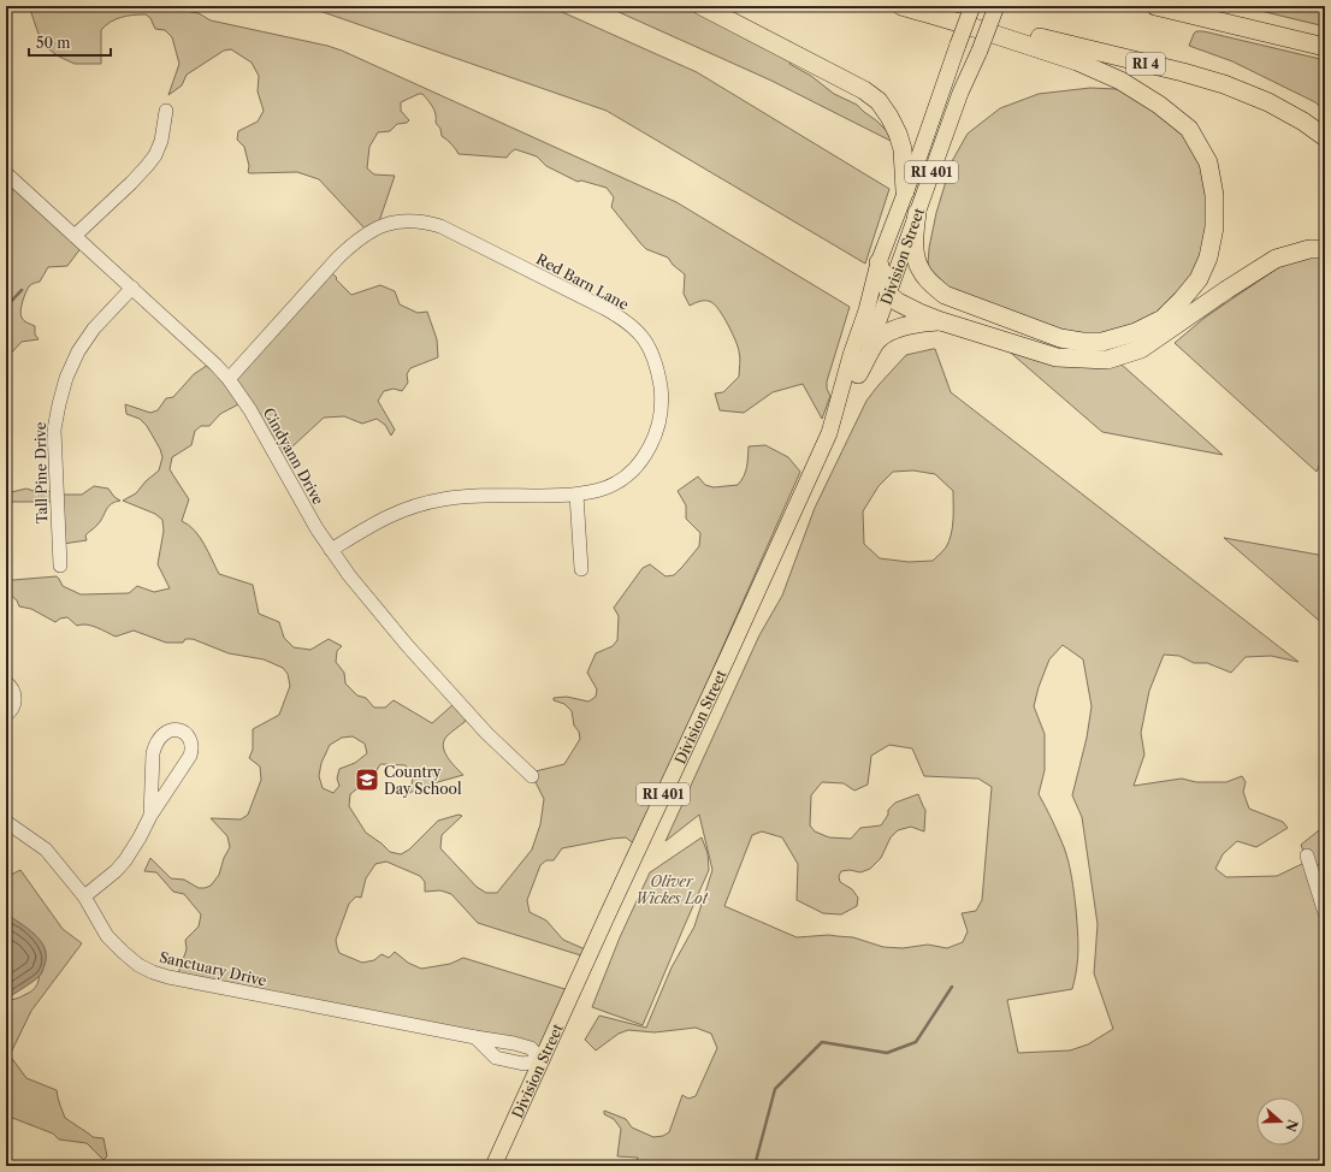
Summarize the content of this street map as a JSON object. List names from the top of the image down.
{
  "streets": {
    "highway": ["RI 4"],
    "main road": ["RI 401", "Division Street"],
    "street": [
      "Red Barn Lane",
      "Cindyann Drive",
      "Tall Pine Drive",
      "Sanctuary Drive"
    ]
  },
  "crossings": [
    ["Division Street", "Sanctuary Drive"],
    ["Red Barn Lane", "Cindyann Drive"],
    ["Cindyann Drive", "Tall Pine Drive"]
  ],
  "parks": ["Oliver Wickes Lot"],
  "places": {
    "school or university": ["Country Day School"]
  },
  "scale_bar": "50 m",
  "north": "right"
}
